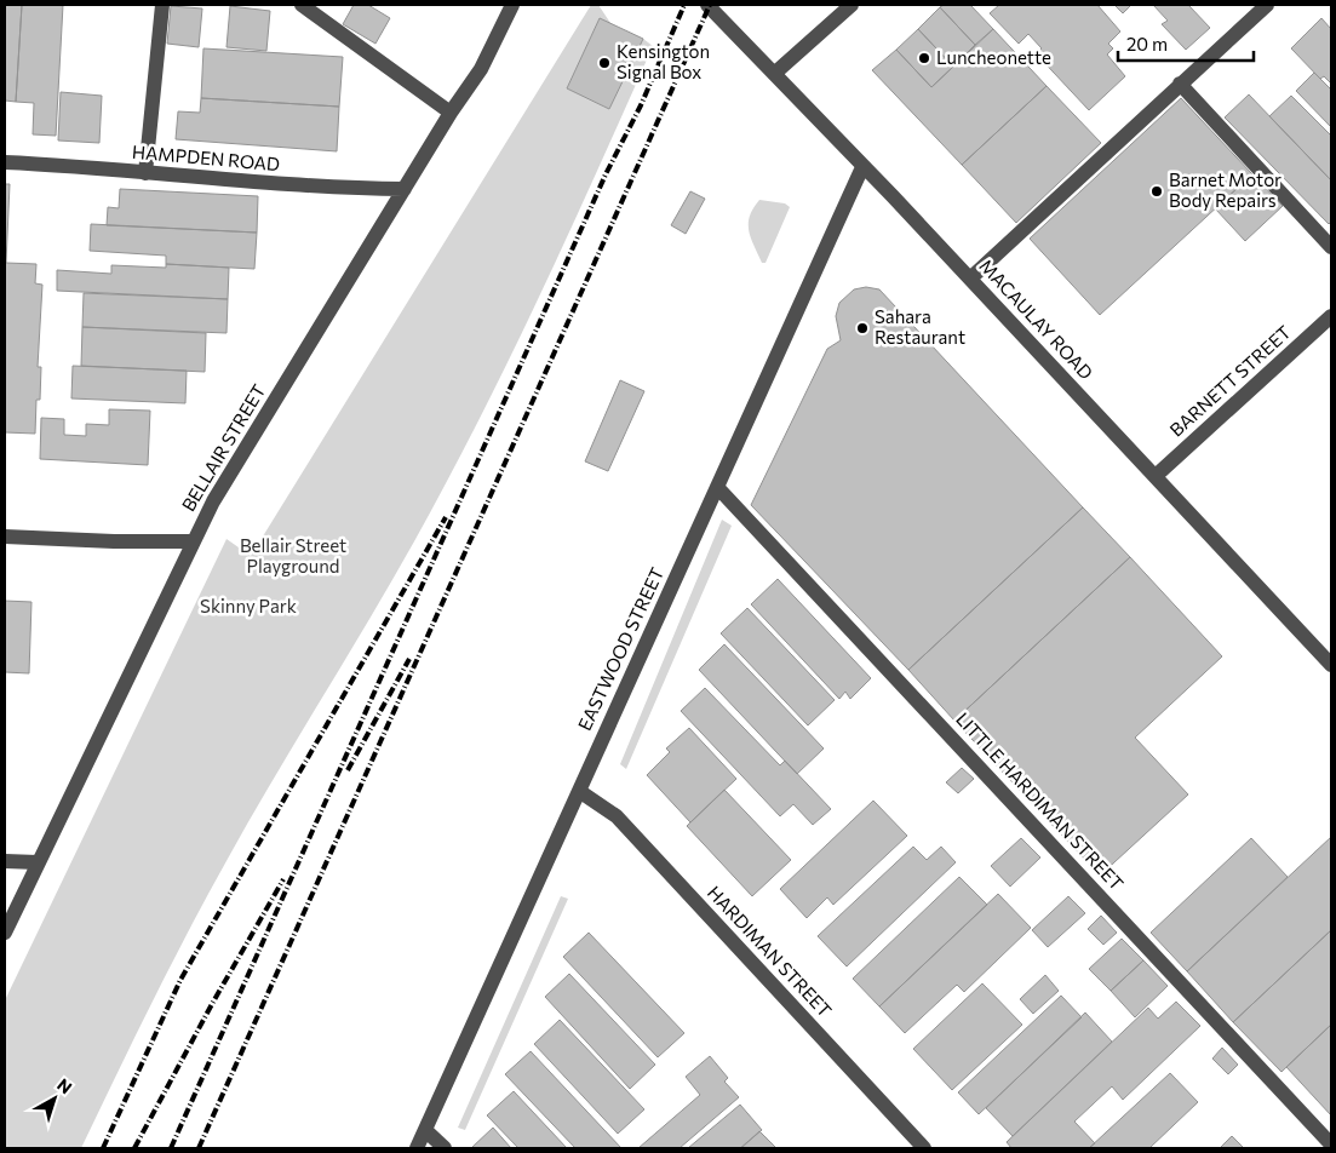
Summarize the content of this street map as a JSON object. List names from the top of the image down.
{
  "streets": {
    "street": [
      "HAMPDEN ROAD",
      "MACAULAY ROAD",
      "BARNETT STREET",
      "BELLAIR STREET",
      "EASTWOOD STREET",
      "LITTLE HARDIMAN STREET",
      "HARDIMAN STREET"
    ]
  },
  "crossings": [
    ["HAMPDEN ROAD", "BELLAIR STREET"],
    ["MACAULAY ROAD", "BARNETT STREET"],
    ["MACAULAY ROAD", "EASTWOOD STREET"],
    ["EASTWOOD STREET", "LITTLE HARDIMAN STREET"],
    ["EASTWOOD STREET", "HARDIMAN STREET"]
  ],
  "parks": ["Bellair Street Playground", "Skinny Park"],
  "places": [
    "Luncheonette",
    "Kensington Signal Box",
    "Barnet Motor Body Repairs",
    "Sahara Restaurant"
  ],
  "scale_bar": "20 m",
  "north": "top right"
}
